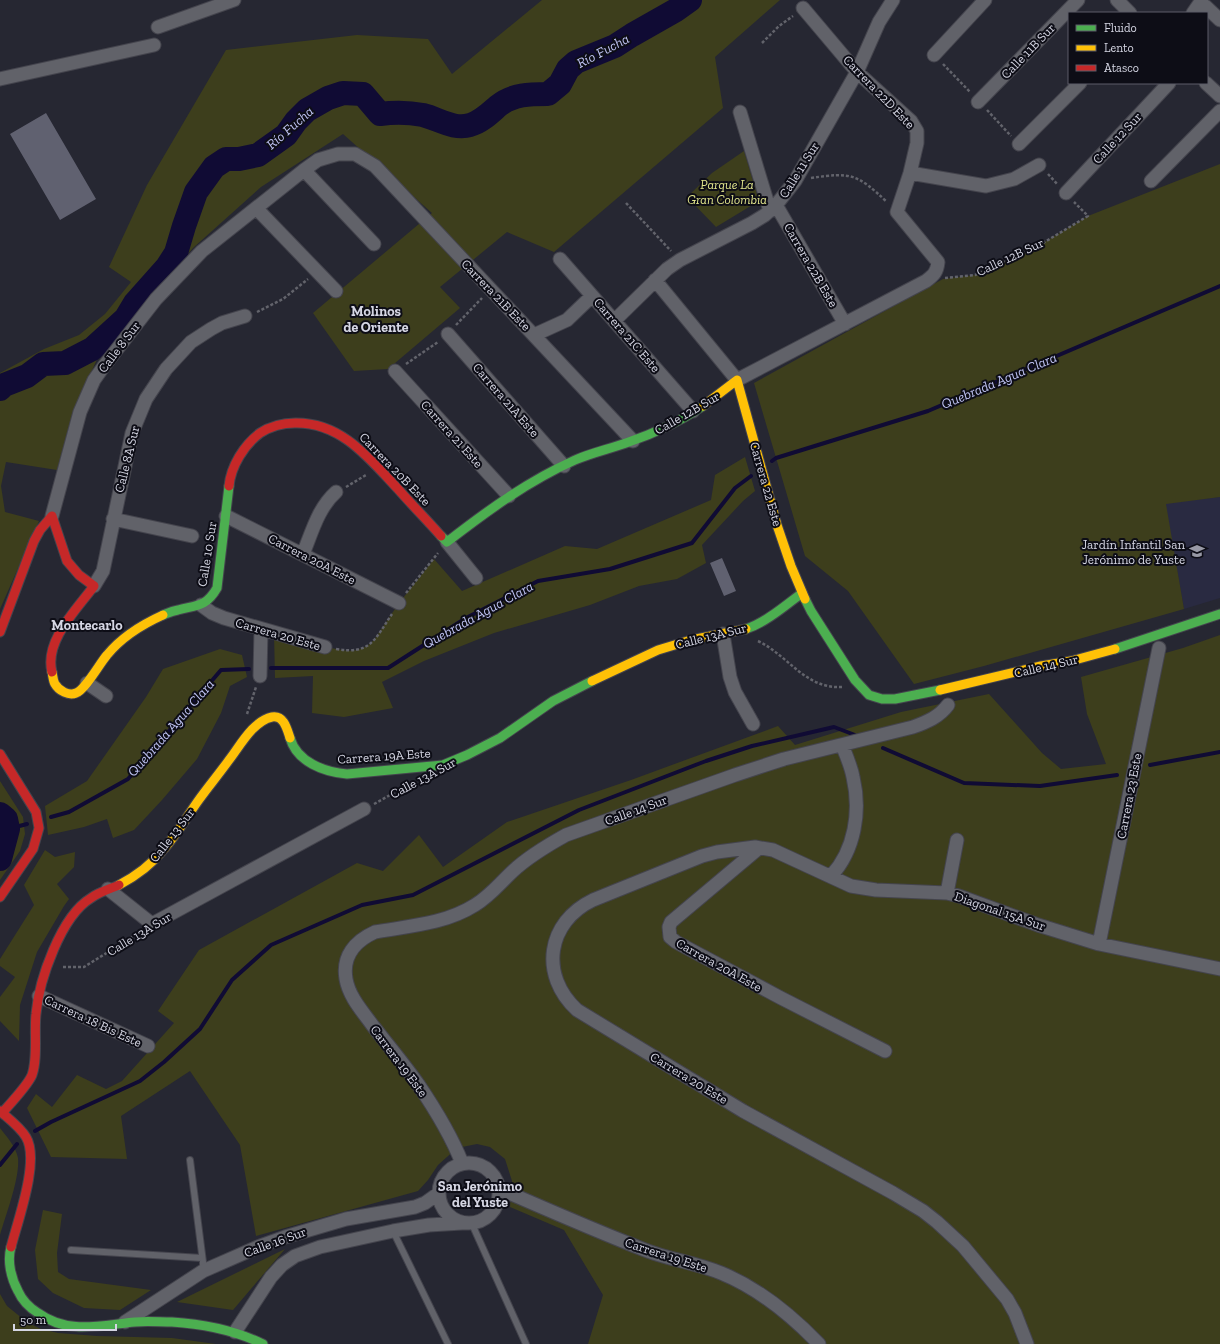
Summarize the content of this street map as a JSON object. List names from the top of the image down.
{
  "streets": {
    "street": [
      "Calle 11B Sur",
      "Carrera 22D Este",
      "Calle 12 Sur",
      "Calle 11 Sur",
      "Calle 12B Sur",
      "Carrera 22B Este",
      "Carrera 21B Este",
      "Carrera 21C Este",
      "Calle 8 Sur",
      "Carrera 21A Este",
      "Carrera 21 Este",
      "Calle 8A Sur",
      "Carrera 20B Este",
      "Carrera 22 Este",
      "Calle 10 Sur",
      "Carrera 20A Este",
      "Carrera 20 Este",
      "Calle 13A Sur",
      "Calle 14 Sur",
      "Carrera 19A Este",
      "Carrera 23 Este",
      "Calle 13 Sur",
      "Diagonal 15A Sur",
      "Carrera 18 Bis Este",
      "Carrera 19 Este",
      "Calle 16 Sur"
    ]
  },
  "crossings": [
    ["Carrera 22D Este", "Calle 11 Sur"],
    ["Calle 11 Sur", "Carrera 22B Este"],
    ["Calle 11 Sur", "Carrera 21C Este"],
    ["Calle 11 Sur", "Carrera 22 Este"],
    ["Calle 12B Sur", "Carrera 22B Este"],
    ["Calle 12B Sur", "Carrera 21B Este"],
    ["Calle 12B Sur", "Carrera 21C Este"],
    ["Calle 12B Sur", "Carrera 21A Este"],
    ["Calle 12B Sur", "Carrera 21 Este"],
    ["Calle 12B Sur", "Carrera 20B Este"],
    ["Calle 12B Sur", "Carrera 22 Este"],
    ["Carrera 21B Este", "Calle 8 Sur"],
    ["Calle 8A Sur", "Calle 10 Sur"],
    ["Carrera 20B Este", "Calle 10 Sur"],
    ["Carrera 22 Este", "Calle 13A Sur"],
    ["Carrera 22 Este", "Calle 14 Sur"],
    ["Calle 10 Sur", "Carrera 20A Este"],
    ["Calle 10 Sur", "Carrera 20 Este"],
    ["Carrera 20A Este", "Carrera 20 Este"],
    ["Carrera 20A Este", "Diagonal 15A Sur"],
    ["Carrera 20 Este", "Diagonal 15A Sur"],
    ["Calle 13A Sur", "Carrera 19A Este"],
    ["Calle 13A Sur", "Calle 13 Sur"],
    ["Calle 14 Sur", "Carrera 19 Este"],
    ["Carrera 19A Este", "Calle 13 Sur"],
    ["Carrera 23 Este", "Diagonal 15A Sur"],
    ["Calle 13 Sur", "Carrera 18 Bis Este"],
    ["Carrera 19 Este", "Calle 16 Sur"]
  ],
  "districts": ["Molinos de Oriente", "Montecarlo", "San Jerónimo del Yuste"],
  "water": ["Río Fucha", "Quebrada Agua Clara"],
  "parks": ["Parque La Gran Colombia"],
  "places": {
    "school or university": ["Jardín Infantil San Jerónimo de Yuste"]
  },
  "legend": ["Fluido", "Lento", "Atasco"],
  "scale_bar": "50 m"
}
